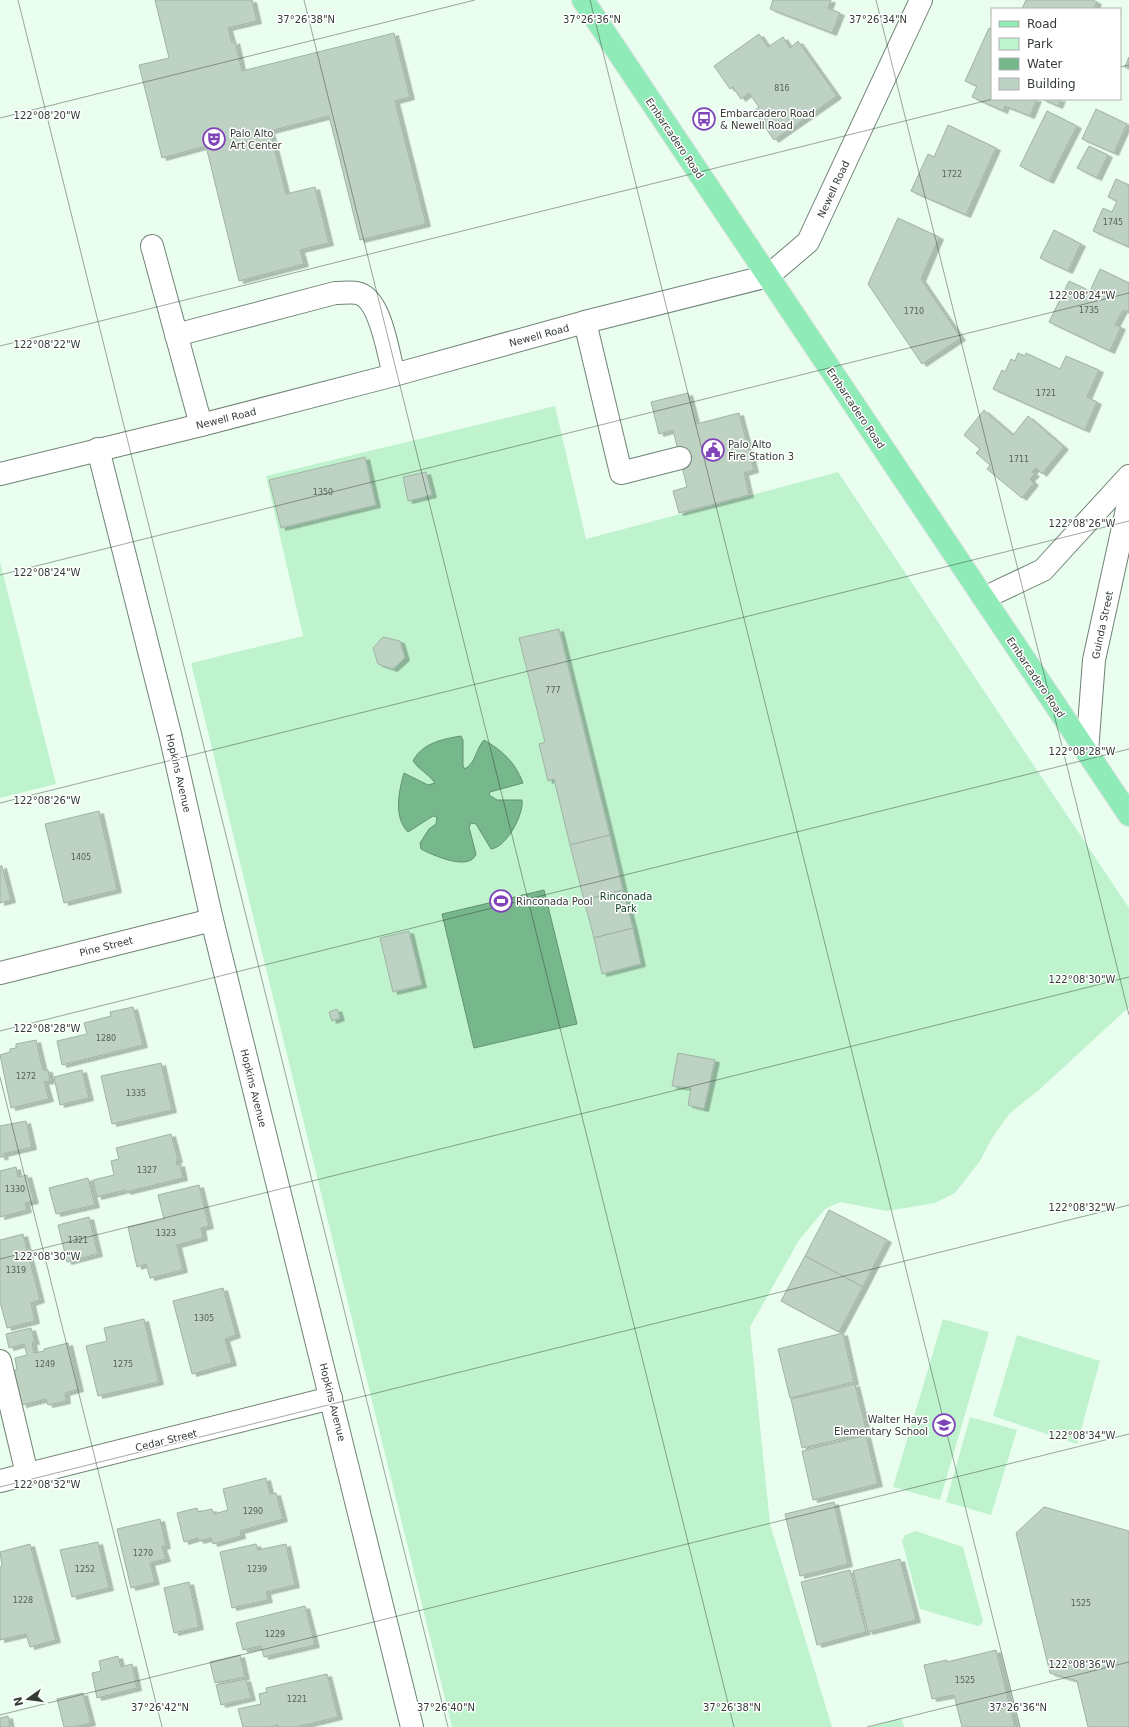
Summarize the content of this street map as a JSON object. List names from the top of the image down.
{
  "streets": {
    "main road": ["Embarcadero Road"],
    "street": [
      "Newell Road",
      "Guinda Street",
      "Hopkins Avenue",
      "Pine Street",
      "Cedar Street"
    ]
  },
  "crossings": [
    ["Embarcadero Road", "Newell Road"],
    ["Embarcadero Road", "Guinda Street"],
    ["Newell Road", "Hopkins Avenue"],
    ["Hopkins Avenue", "Pine Street"],
    ["Hopkins Avenue", "Cedar Street"]
  ],
  "parks": ["Rinconada Park"],
  "places": {
    "bus stop": ["Embarcadero Road & Newell Road"],
    "theatre": ["Palo Alto Art Center"],
    "public building": ["Palo Alto Fire Station 3"],
    "sports": ["Rinconada Pool"],
    "school or university": ["Walter Hays Elementary School"]
  },
  "house_numbers": [
    "816",
    "1722",
    "1745",
    "1735",
    "1710",
    "1721",
    "1711",
    "1350",
    "777",
    "1405",
    "1280",
    "1272",
    "1335",
    "1327",
    "1330",
    "1323",
    "1321",
    "1319",
    "1305",
    "1249",
    "1275",
    "1290",
    "1270",
    "1252",
    "1239",
    "1228",
    "1525",
    "1229",
    "1525",
    "1221"
  ],
  "legend": [
    "Road",
    "Park",
    "Water",
    "Building"
  ],
  "north": "left",
  "coordinates": [
    "37°26'38\"N",
    "37°26'36\"N",
    "37°26'34\"N",
    "122°08'20\"W",
    "122°08'24\"W",
    "122°08'22\"W",
    "122°08'26\"W",
    "122°08'28\"W",
    "122°08'30\"W",
    "122°08'32\"W",
    "122°08'34\"W",
    "122°08'36\"W",
    "37°26'42\"N",
    "37°26'40\"N"
  ]
}
